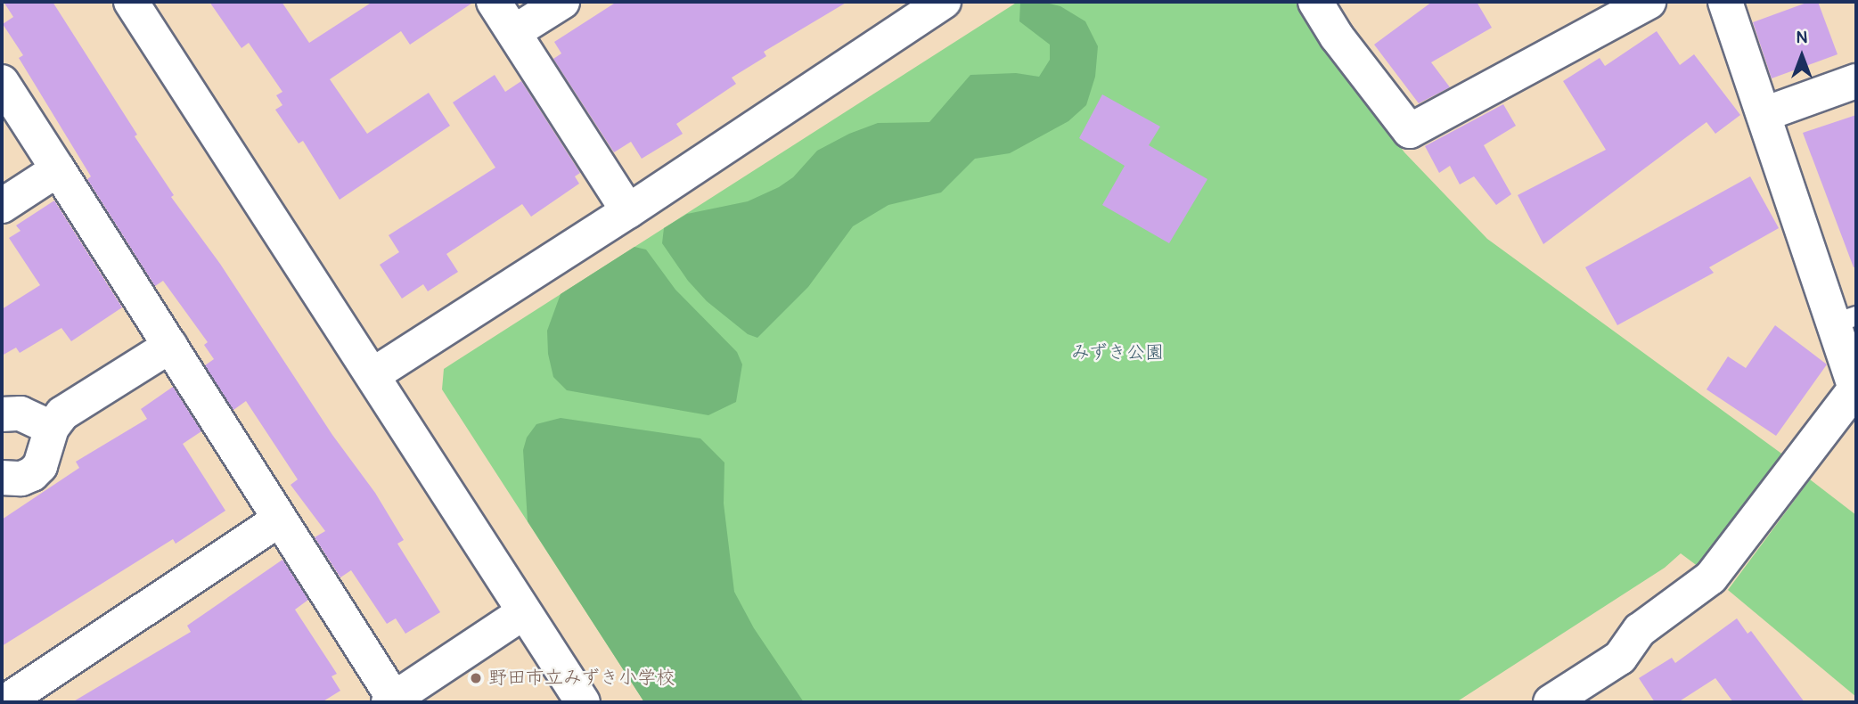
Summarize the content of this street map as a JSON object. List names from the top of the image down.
{
  "parks": ["みずき公園"],
  "places": ["野田市立みずき小学校"],
  "north": "top"
}
